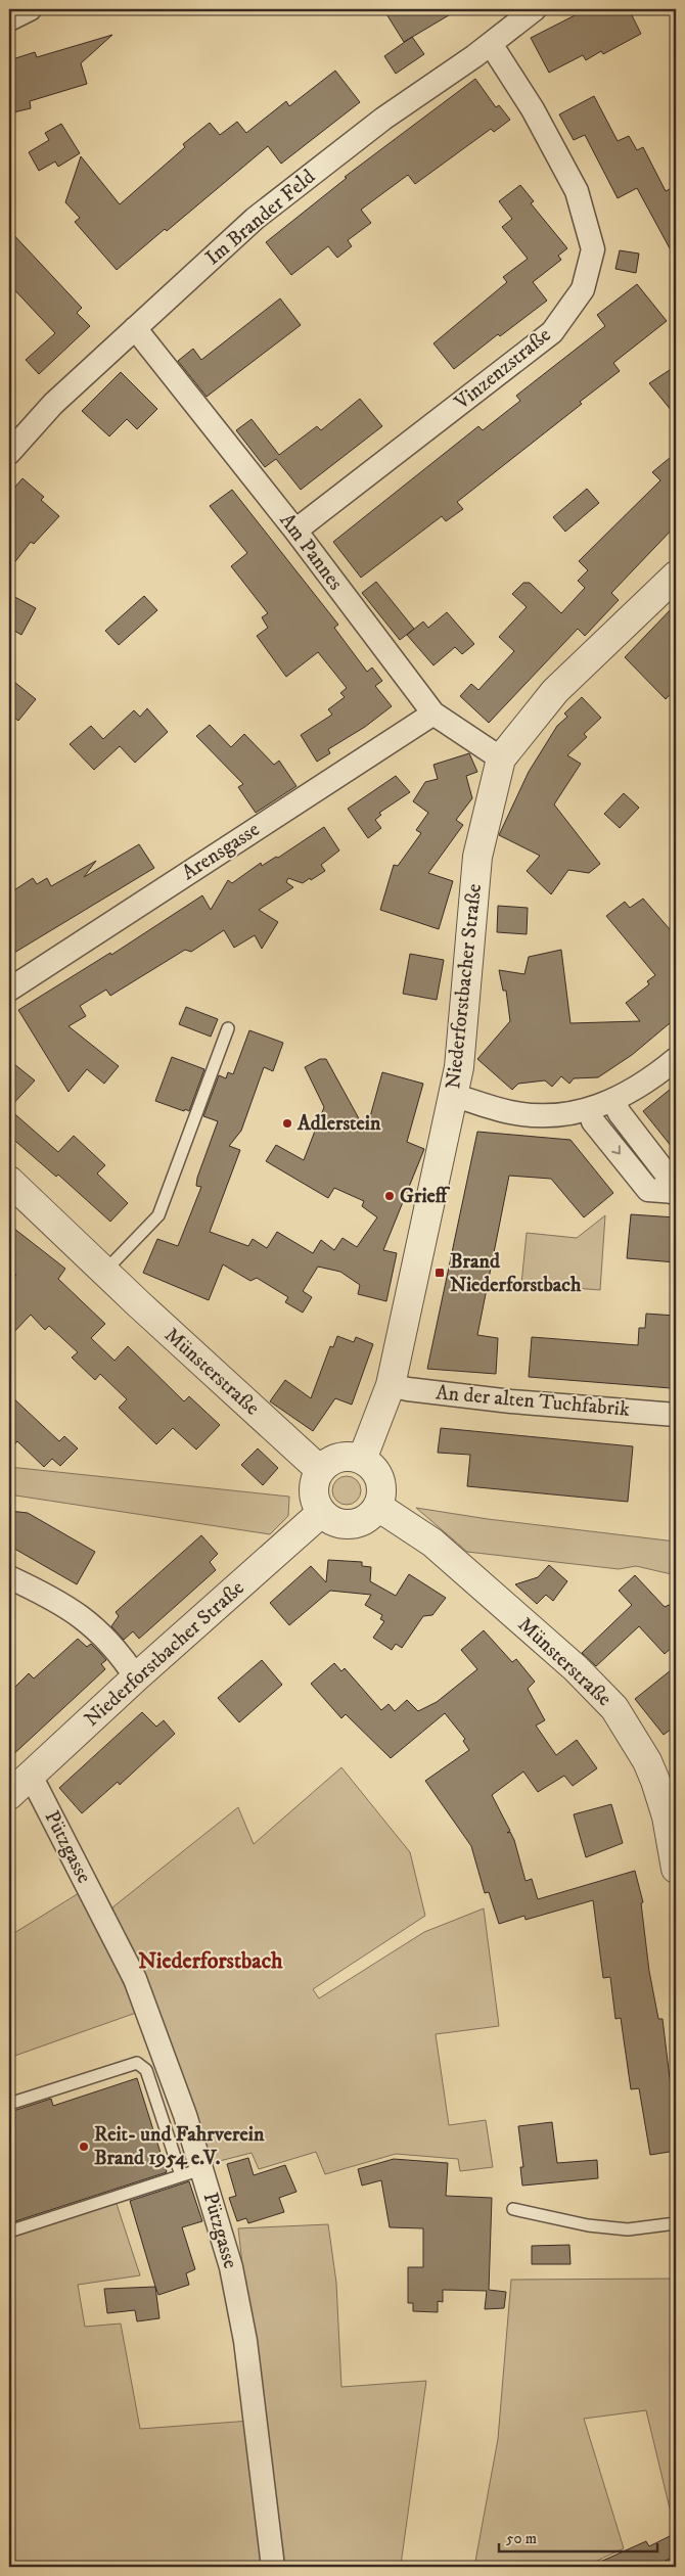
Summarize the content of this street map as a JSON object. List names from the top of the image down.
{
  "streets": {
    "street": [
      "Im Brander Feld",
      "Vinzenzstraße",
      "Am Pannes",
      "Arensgasse",
      "Niederforstbacher Straße",
      "Münsterstraße",
      "An der alten Tuchfabrik",
      "Pützgasse"
    ]
  },
  "crossings": [
    ["Im Brander Feld", "Vinzenzstraße"],
    ["Im Brander Feld", "Am Pannes"],
    ["Vinzenzstraße", "Am Pannes"],
    ["Am Pannes", "Arensgasse"],
    ["Am Pannes", "Niederforstbacher Straße"],
    ["Niederforstbacher Straße", "Münsterstraße"],
    ["Niederforstbacher Straße", "An der alten Tuchfabrik"],
    ["Niederforstbacher Straße", "Pützgasse"]
  ],
  "districts": ["Niederforstbach"],
  "places": {
    "other": ["Adlerstein", "Grieff", "Reit- und Fahrverein Brand 1954 e.V."],
    "transit": ["Brand Niederforstbach"]
  },
  "scale_bar": "50 m"
}
